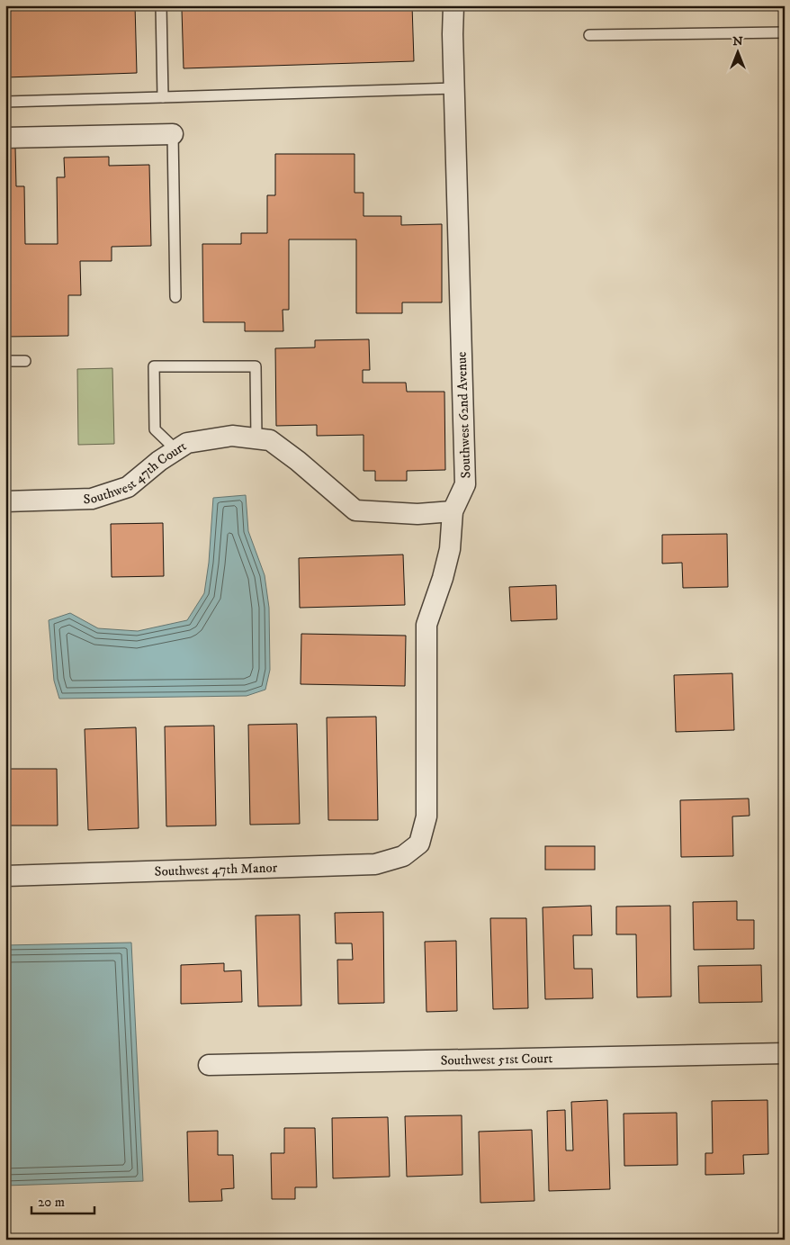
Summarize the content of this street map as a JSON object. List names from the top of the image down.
{
  "streets": {
    "street": [
      "Southwest 62nd Avenue",
      "Southwest 47th Court",
      "Southwest 47th Manor",
      "Southwest 51st Court"
    ]
  },
  "crossings": [
    ["Southwest 62nd Avenue", "Southwest 47th Court"],
    ["Southwest 62nd Avenue", "Southwest 47th Manor"]
  ],
  "scale_bar": "20 m",
  "north": "top"
}
